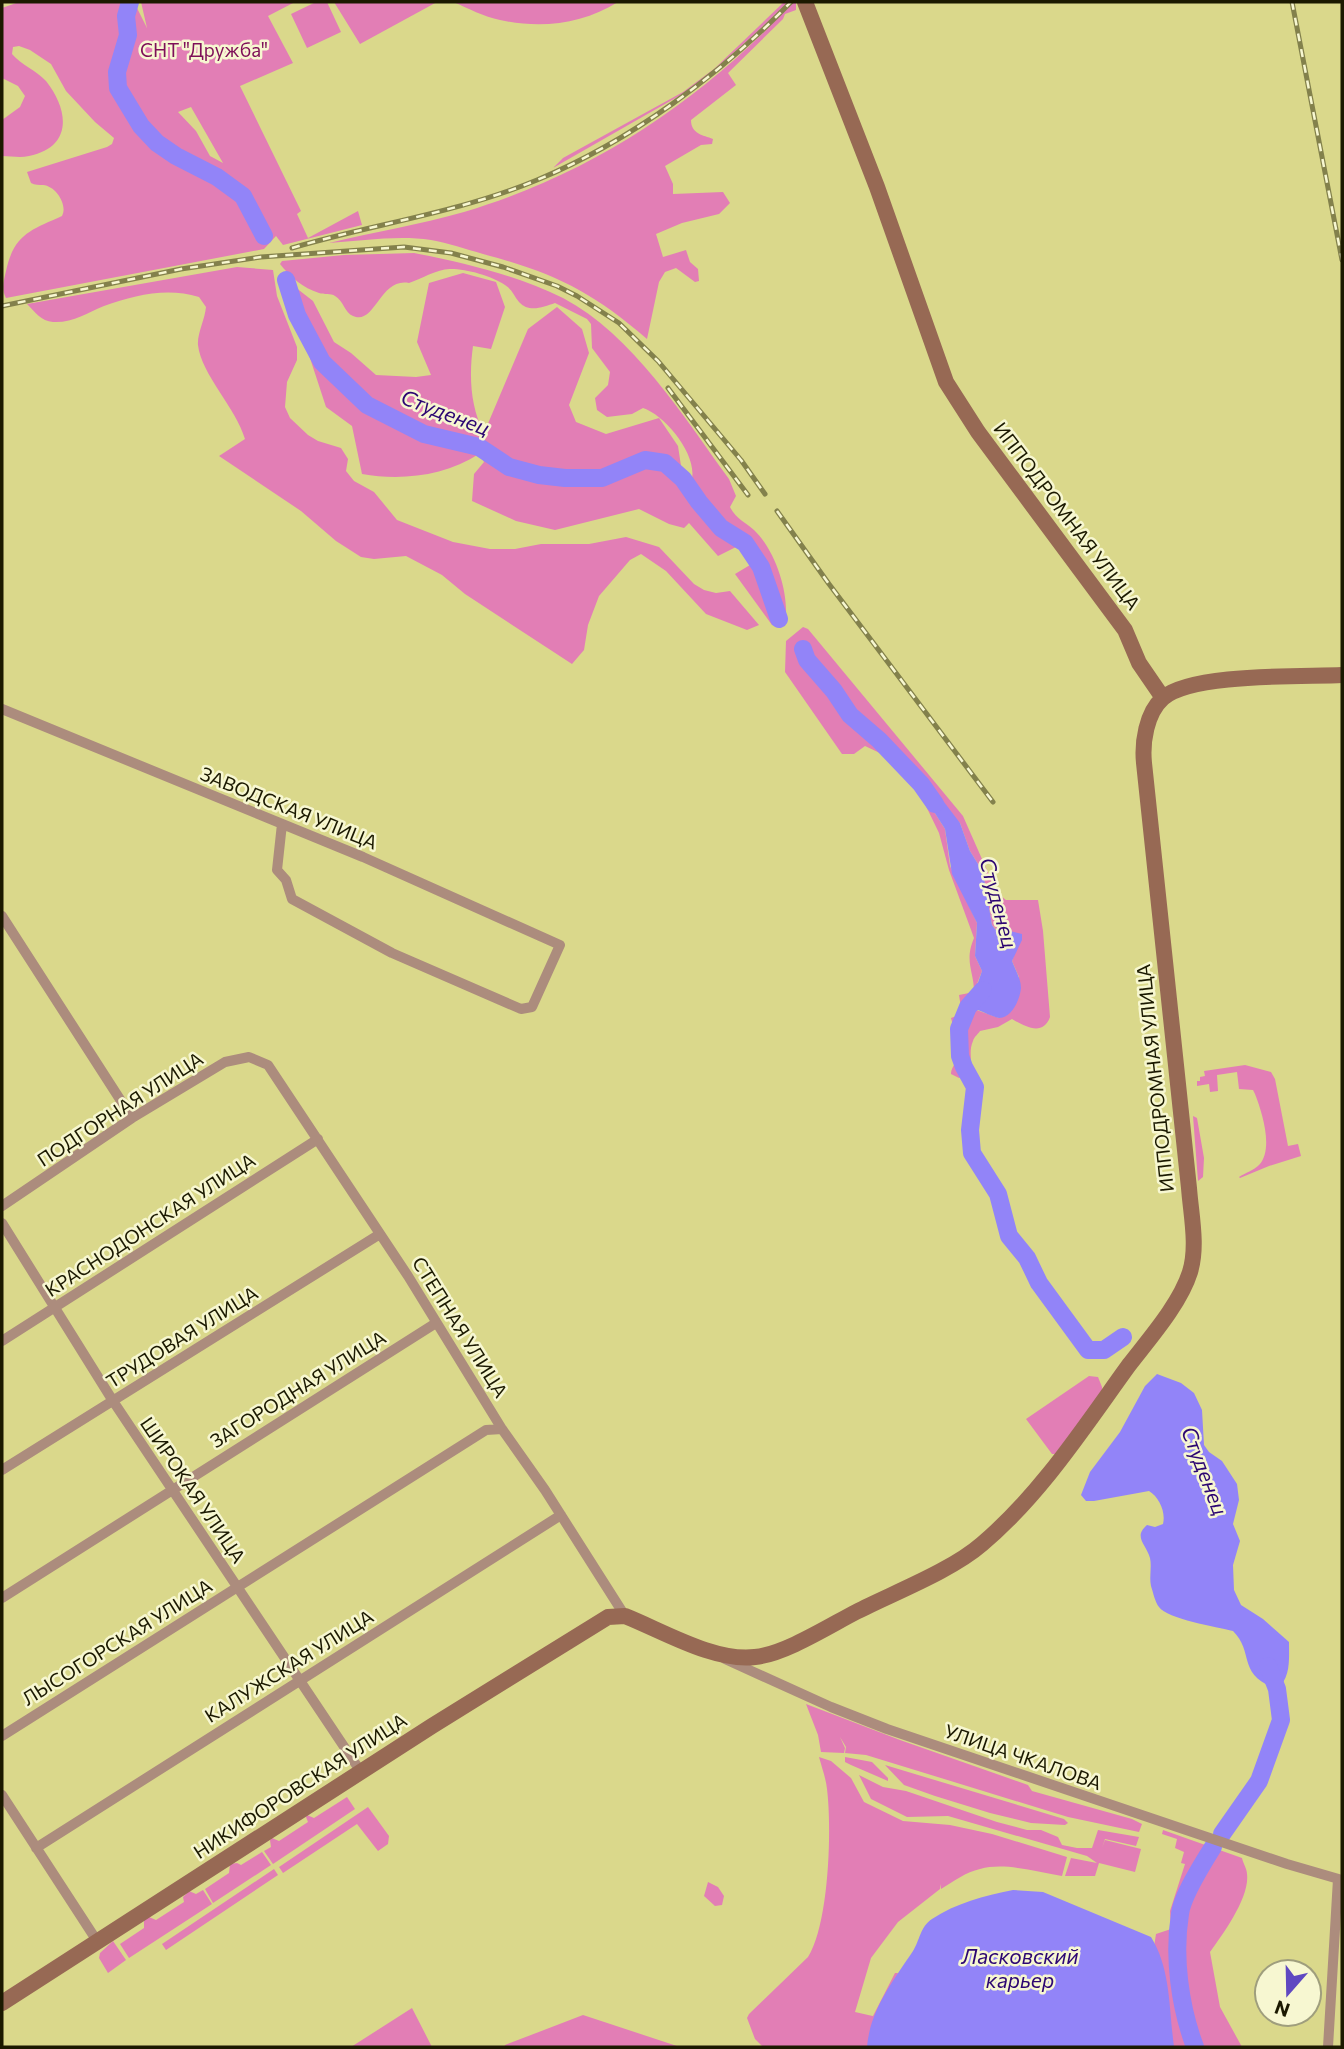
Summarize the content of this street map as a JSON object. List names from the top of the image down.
{
  "streets": {
    "main road": ["ИППОДРОМНАЯ УЛИЦА", "НИКИФОРОВСКАЯ УЛИЦА"],
    "street": [
      "ЗАВОДСКАЯ УЛИЦА",
      "ПОДГОРНАЯ УЛИЦА",
      "КРАСНОДОНСКАЯ УЛИЦА",
      "СТЕПНАЯ УЛИЦА",
      "ТРУДОВАЯ УЛИЦА",
      "ЗАГОРОДНАЯ УЛИЦА",
      "ШИРОКАЯ УЛИЦА",
      "ЛЫСОГОРСКАЯ УЛИЦА",
      "КАЛУЖСКАЯ УЛИЦА",
      "УЛИЦА ЧКАЛОВА"
    ]
  },
  "crossings": [
    ["ИППОДРОМНАЯ УЛИЦА", "УЛИЦА ЧКАЛОВА"],
    ["ПОДГОРНАЯ УЛИЦА", "СТЕПНАЯ УЛИЦА"],
    ["КРАСНОДОНСКАЯ УЛИЦА", "СТЕПНАЯ УЛИЦА"],
    ["КРАСНОДОНСКАЯ УЛИЦА", "ШИРОКАЯ УЛИЦА"],
    ["СТЕПНАЯ УЛИЦА", "ТРУДОВАЯ УЛИЦА"],
    ["СТЕПНАЯ УЛИЦА", "ЗАГОРОДНАЯ УЛИЦА"],
    ["СТЕПНАЯ УЛИЦА", "ЛЫСОГОРСКАЯ УЛИЦА"],
    ["СТЕПНАЯ УЛИЦА", "КАЛУЖСКАЯ УЛИЦА"],
    ["СТЕПНАЯ УЛИЦА", "НИКИФОРОВСКАЯ УЛИЦА"],
    ["ТРУДОВАЯ УЛИЦА", "ШИРОКАЯ УЛИЦА"],
    ["ЗАГОРОДНАЯ УЛИЦА", "ШИРОКАЯ УЛИЦА"],
    ["ШИРОКАЯ УЛИЦА", "ЛЫСОГОРСКАЯ УЛИЦА"],
    ["ШИРОКАЯ УЛИЦА", "КАЛУЖСКАЯ УЛИЦА"],
    ["ШИРОКАЯ УЛИЦА", "НИКИФОРОВСКАЯ УЛИЦА"]
  ],
  "water": ["Студенец", "Ласковский карьер"],
  "parks": ["СНТ \"Дружба\""],
  "north": "bottom"
}
